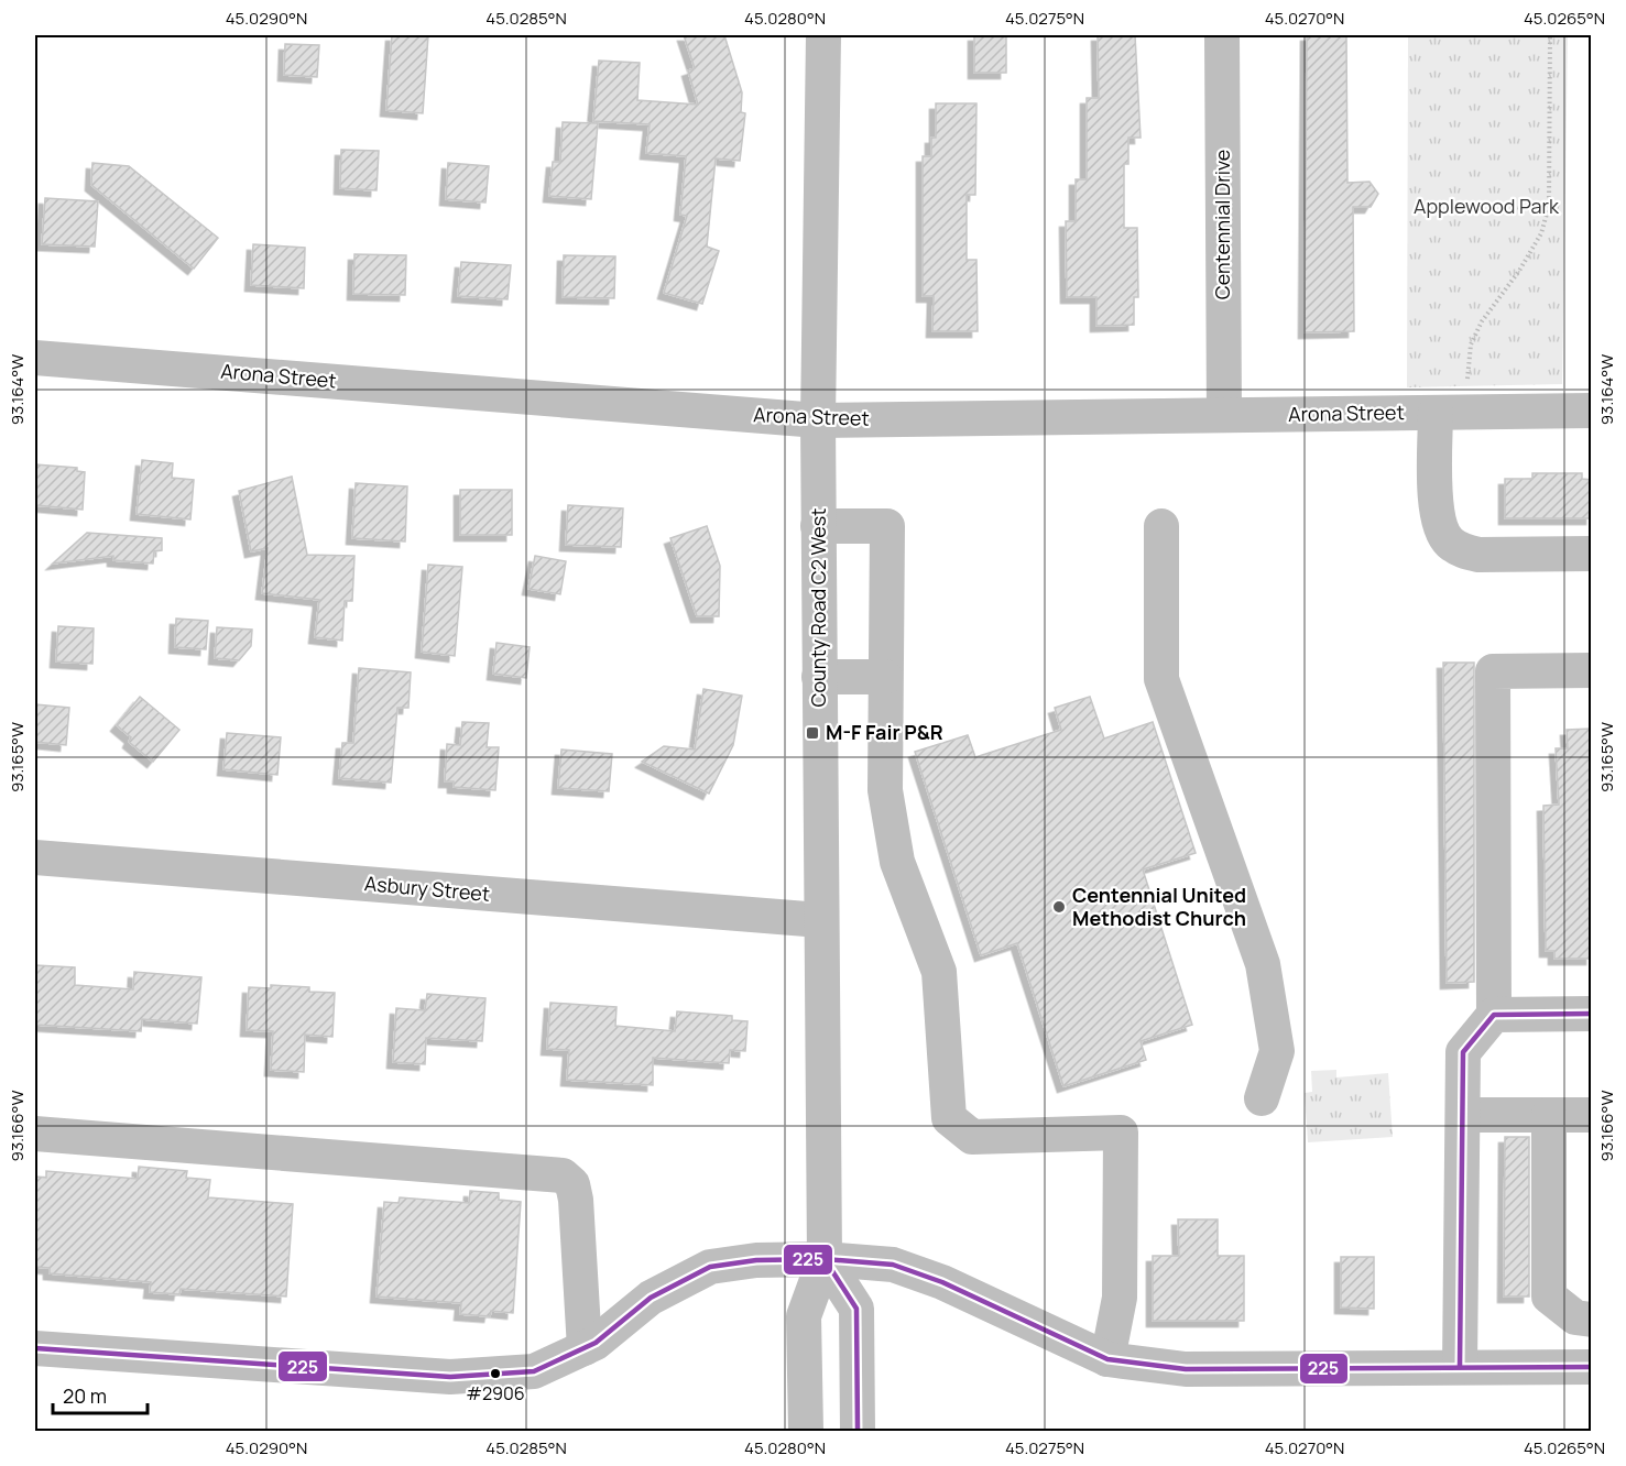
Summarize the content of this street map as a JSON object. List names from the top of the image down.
{
  "streets": {
    "street": [
      "Centennial Drive",
      "Arona Street",
      "County Road C2 West",
      "Asbury Street"
    ]
  },
  "crossings": [
    ["Centennial Drive", "Arona Street"],
    ["Arona Street", "County Road C2 West"],
    ["County Road C2 West", "Asbury Street"]
  ],
  "parks": ["Applewood Park"],
  "places": {
    "transit": ["M-F Fair P&R"],
    "other": ["Centennial United Methodist Church", "#2906"]
  },
  "lines": ["transit line 225"],
  "scale_bar": "20 m",
  "coordinates": [
    "45.0290°N",
    "45.0285°N",
    "45.0280°N",
    "45.0275°N",
    "45.0270°N",
    "45.0265°N",
    "93.164°W",
    "93.165°W",
    "93.166°W"
  ]
}
